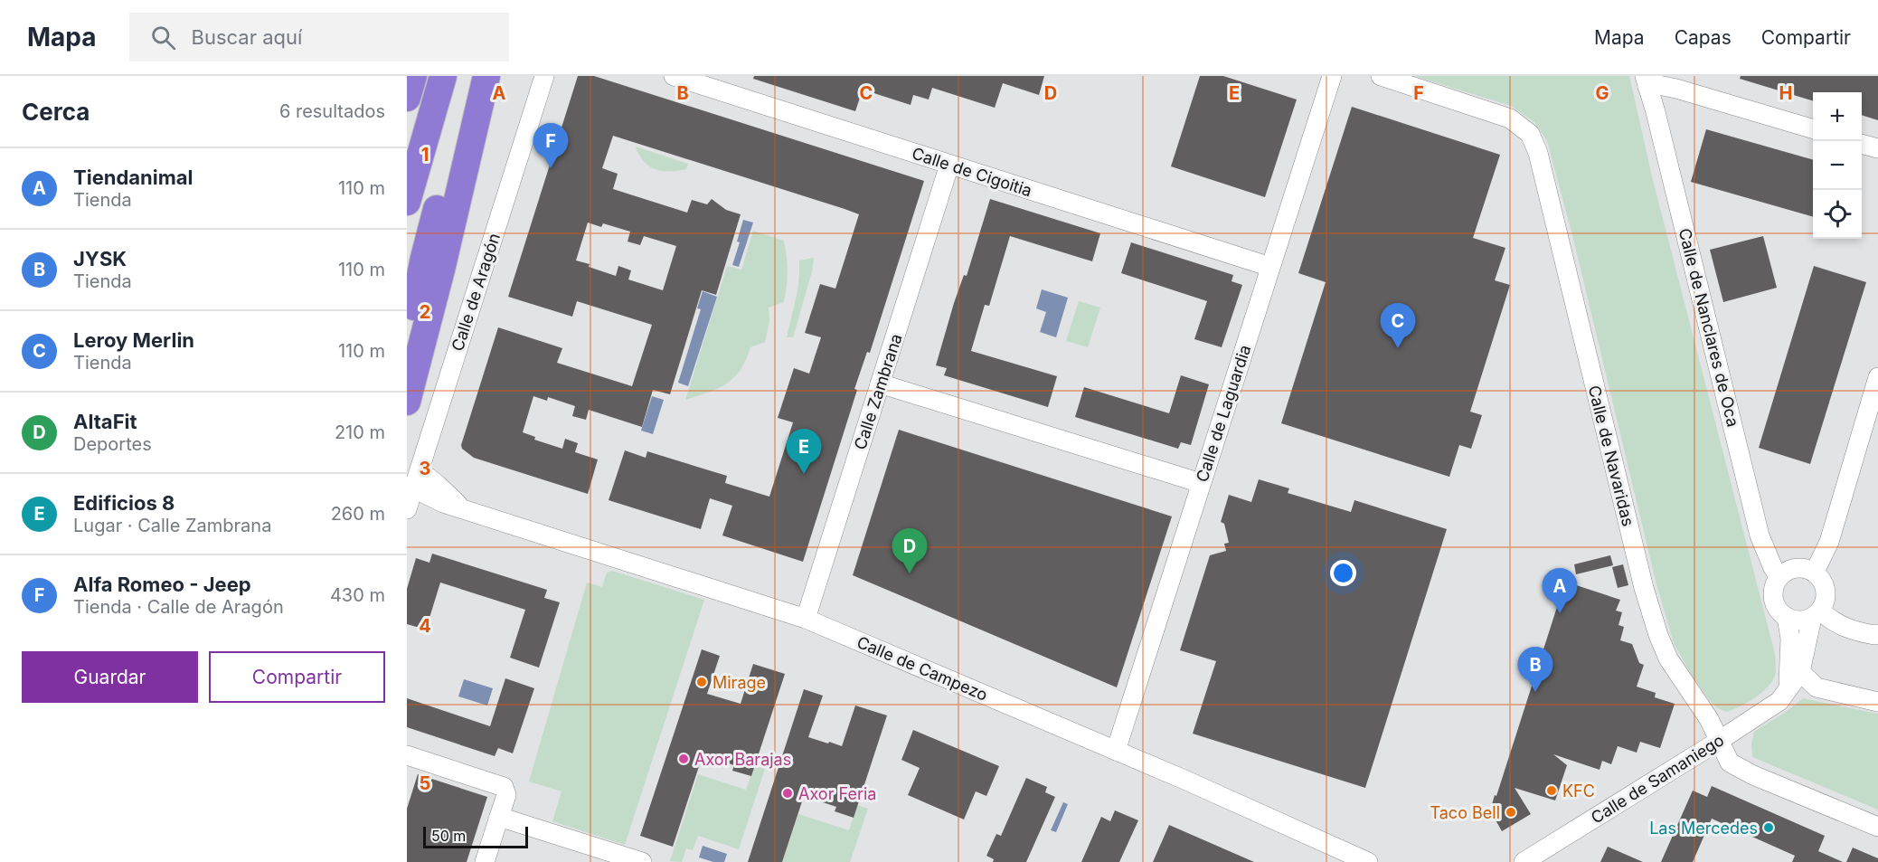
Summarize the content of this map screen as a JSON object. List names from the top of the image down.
{
  "streets": {
    "street": [
      "Calle de Cigoitia",
      "Calle de Aragón",
      "Calle de Nanclares de Oca",
      "Calle Zambrana",
      "Calle de Laguardia",
      "Calle de Navaridas",
      "Calle de Campezo",
      "Calle de Samaniego"
    ]
  },
  "crossings": [
    ["Calle de Cigoitia", "Calle Zambrana"],
    ["Calle de Cigoitia", "Calle de Laguardia"],
    ["Calle de Aragón", "Calle de Campezo"],
    ["Calle de Nanclares de Oca", "Calle de Samaniego"],
    ["Calle Zambrana", "Calle de Campezo"],
    ["Calle de Laguardia", "Calle de Campezo"],
    ["Calle de Navaridas", "Calle de Samaniego"]
  ],
  "places": [
    "Mirage",
    "Axor Barajas",
    "KFC",
    "Axor Feria",
    "Taco Bell",
    "Las Mercedes"
  ],
  "scale_bar": "50 m",
  "page": {
    "header": "Mapa",
    "search": "Buscar aquí",
    "nav": ["Mapa", "Capas", "Compartir"],
    "heading": ["Cerca", "6 resultados"],
    "map_buttons": ["+", "−"],
    "pins": [
      "F",
      "C",
      "E",
      "D",
      "A",
      "B"
    ],
    "list": [
      {
        "mark": "A",
        "name": "Tiendanimal",
        "note": "Tienda",
        "value": "110 m"
      },
      {
        "mark": "B",
        "name": "JYSK",
        "note": "Tienda",
        "value": "110 m"
      },
      {
        "mark": "C",
        "name": "Leroy Merlin",
        "note": "Tienda",
        "value": "110 m"
      },
      {
        "mark": "D",
        "name": "AltaFit",
        "note": "Deportes",
        "value": "210 m"
      },
      {
        "mark": "E",
        "name": "Edificios 8",
        "note": "Lugar · Calle Zambrana",
        "value": "260 m"
      },
      {
        "mark": "F",
        "name": "Alfa Romeo - Jeep",
        "note": "Tienda · Calle de Aragón",
        "value": "430 m"
      }
    ],
    "buttons": ["Guardar", "Compartir"],
    "scale": "50 m"
  },
  "grid": {
    "columns": [
      "A",
      "B",
      "C",
      "D",
      "E",
      "F",
      "G",
      "H"
    ],
    "rows": [
      "1",
      "2",
      "3",
      "4",
      "5"
    ]
  }
}
